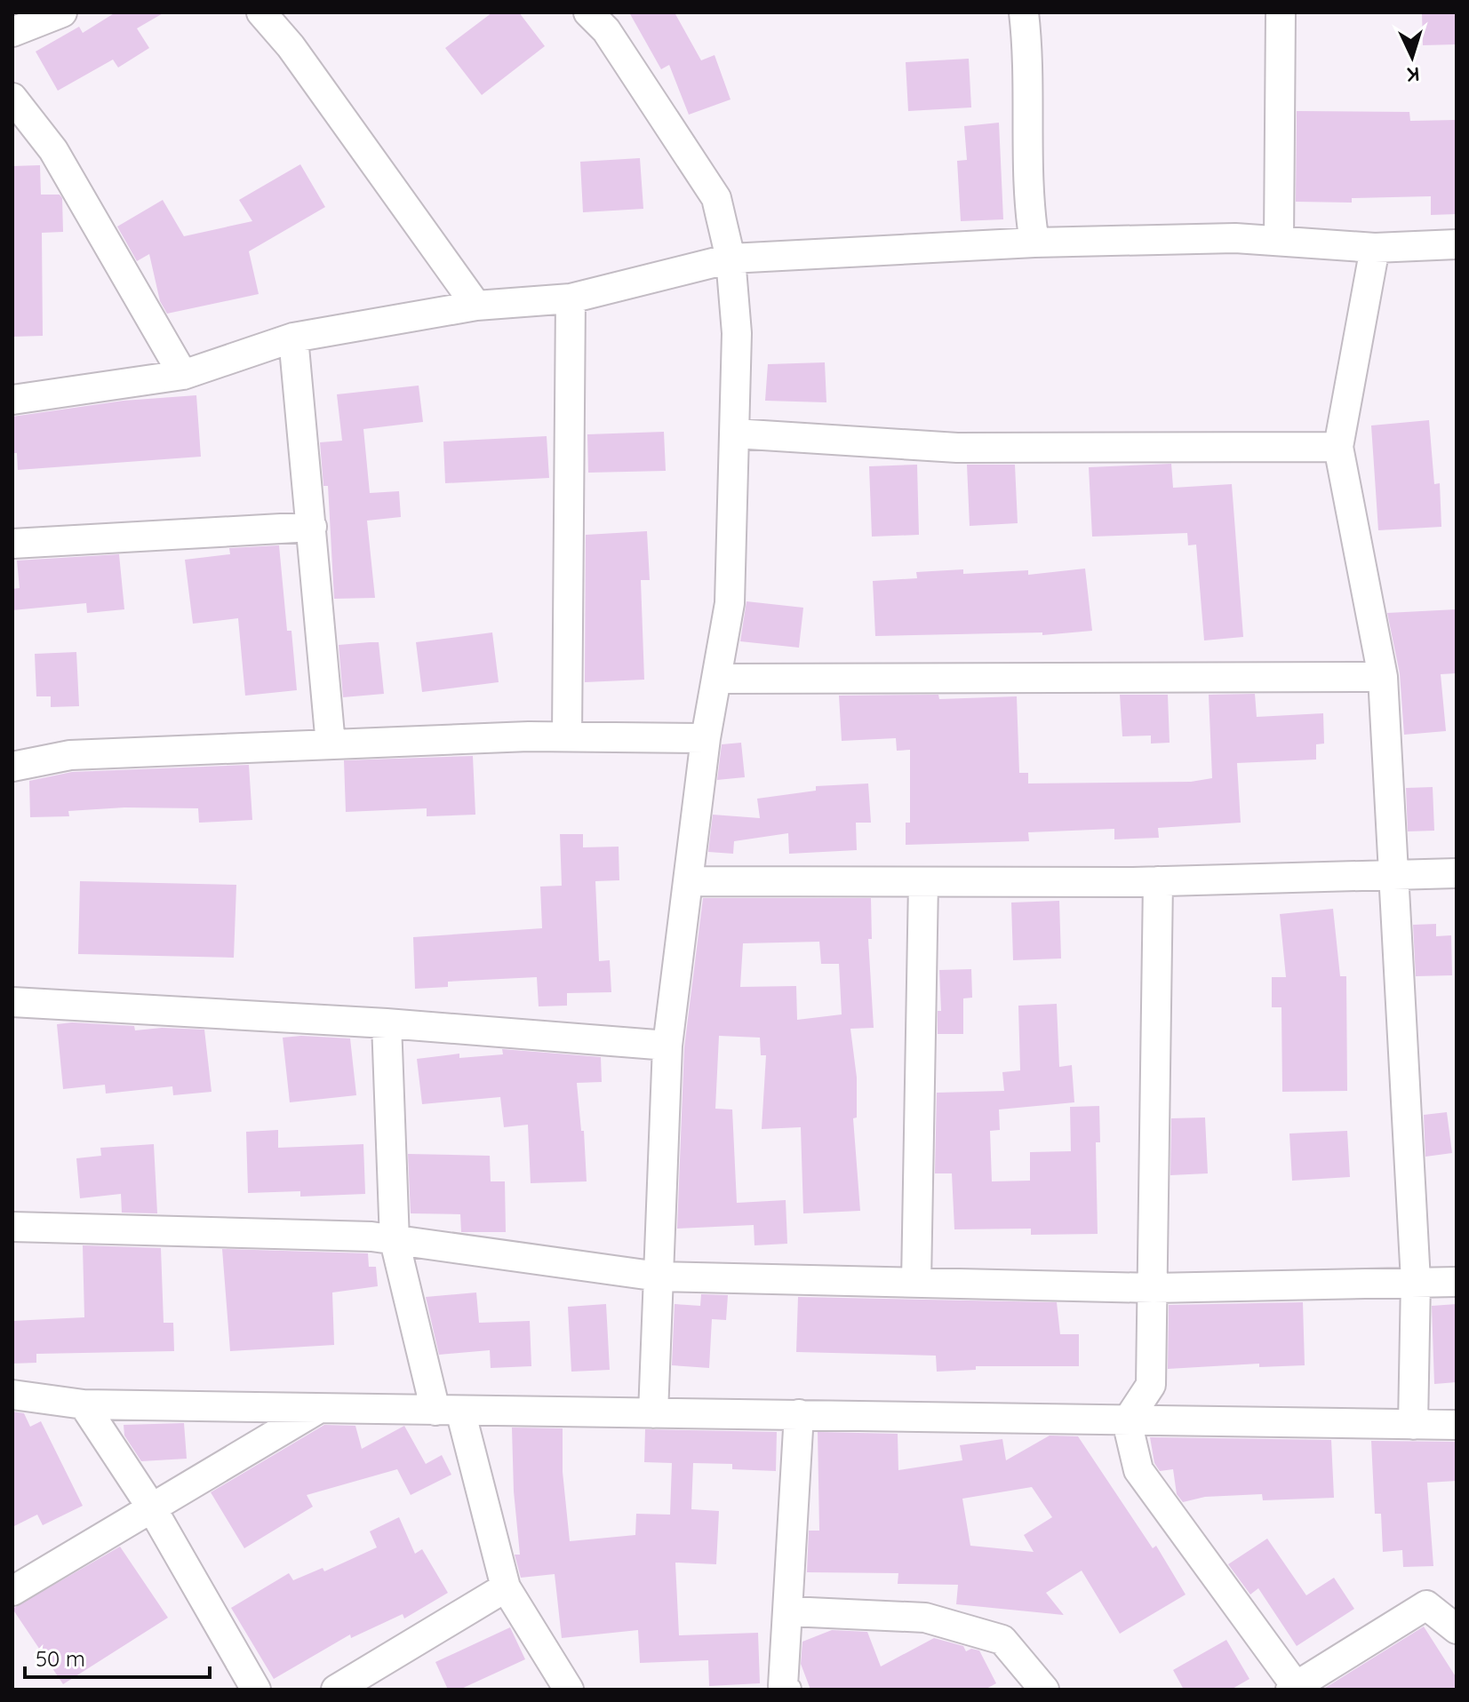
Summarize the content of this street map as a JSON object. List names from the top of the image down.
{
  "scale_bar": "50 m",
  "north": "bottom"
}
